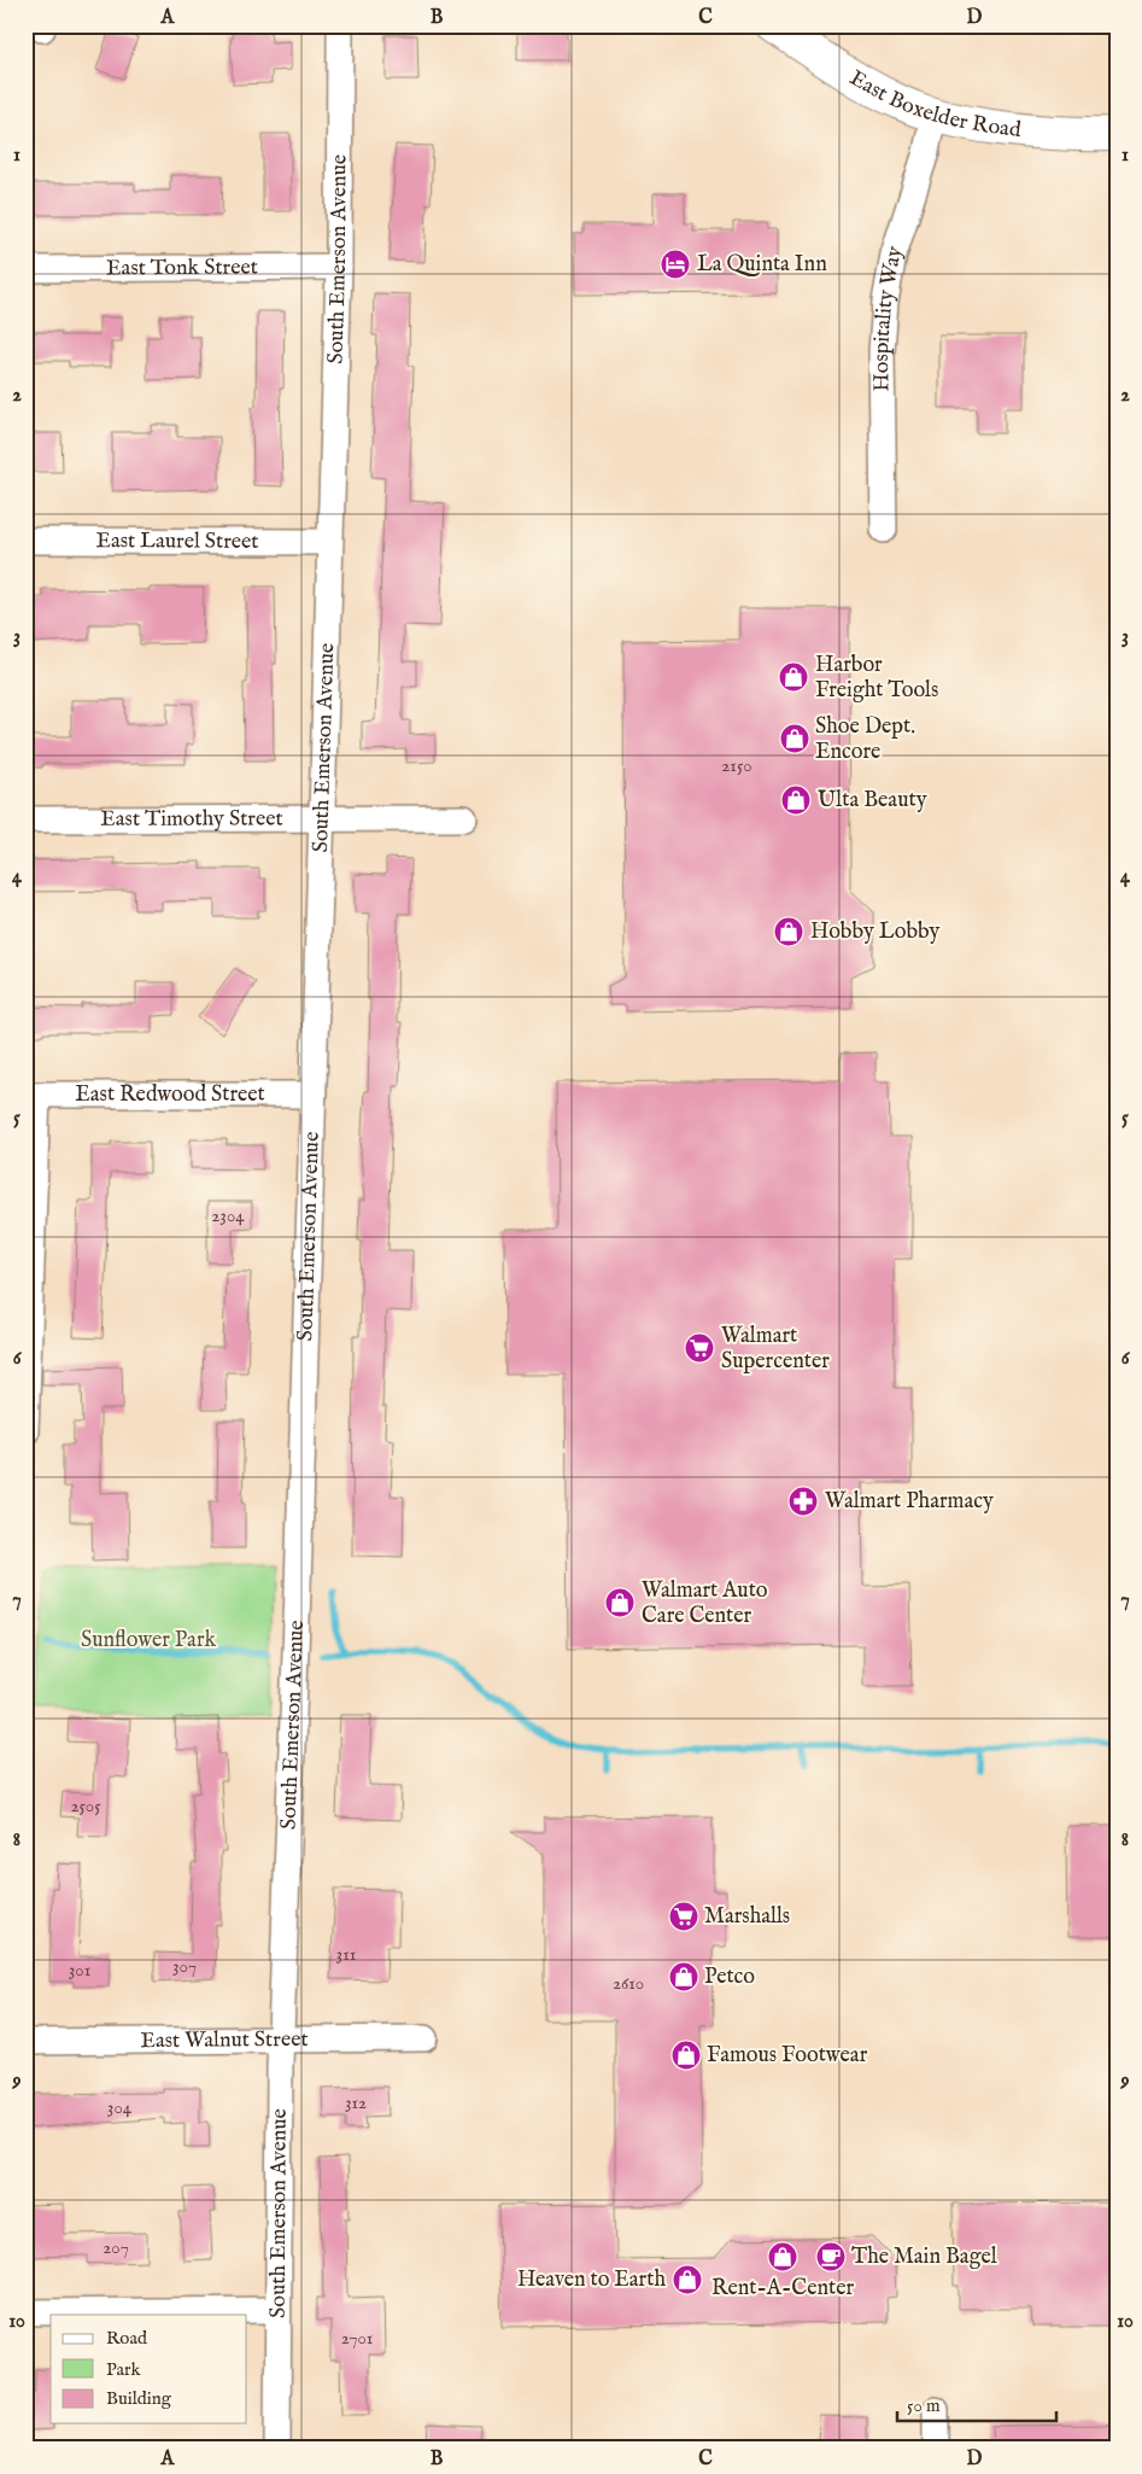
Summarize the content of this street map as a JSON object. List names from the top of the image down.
{
  "streets": {
    "main road": ["East Boxelder Road"],
    "street": [
      "South Emerson Avenue",
      "East Tonk Street",
      "Hospitality Way",
      "East Laurel Street",
      "East Timothy Street",
      "East Redwood Street",
      "East Walnut Street"
    ]
  },
  "crossings": [
    ["East Boxelder Road", "Hospitality Way"],
    ["South Emerson Avenue", "East Tonk Street"],
    ["South Emerson Avenue", "East Laurel Street"],
    ["South Emerson Avenue", "East Timothy Street"],
    ["South Emerson Avenue", "East Redwood Street"],
    ["South Emerson Avenue", "East Walnut Street"]
  ],
  "parks": ["Sunflower Park"],
  "places": {
    "hotel": ["La Quinta Inn"],
    "shop": [
      "Harbor Freight Tools",
      "Shoe Dept. Encore",
      "Ulta Beauty",
      "Hobby Lobby",
      "Walmart Auto Care Center",
      "Petco",
      "Famous Footwear",
      "Rent-A-Center",
      "Heaven to Earth"
    ],
    "supermarket": ["Walmart Supercenter", "Marshalls"],
    "pharmacy": ["Walmart Pharmacy"],
    "cafe": ["The Main Bagel"]
  },
  "house_numbers": [
    "2150",
    "2304",
    "2505",
    "311",
    "307",
    "301",
    "2610",
    "312",
    "304",
    "207",
    "2701"
  ],
  "legend": ["Road", "Park", "Building"],
  "scale_bar": "50 m",
  "grid": {
    "columns": [
      "A",
      "B",
      "C",
      "D"
    ],
    "rows": [
      "1",
      "2",
      "3",
      "4",
      "5",
      "6",
      "7",
      "8",
      "9",
      "10"
    ]
  }
}
